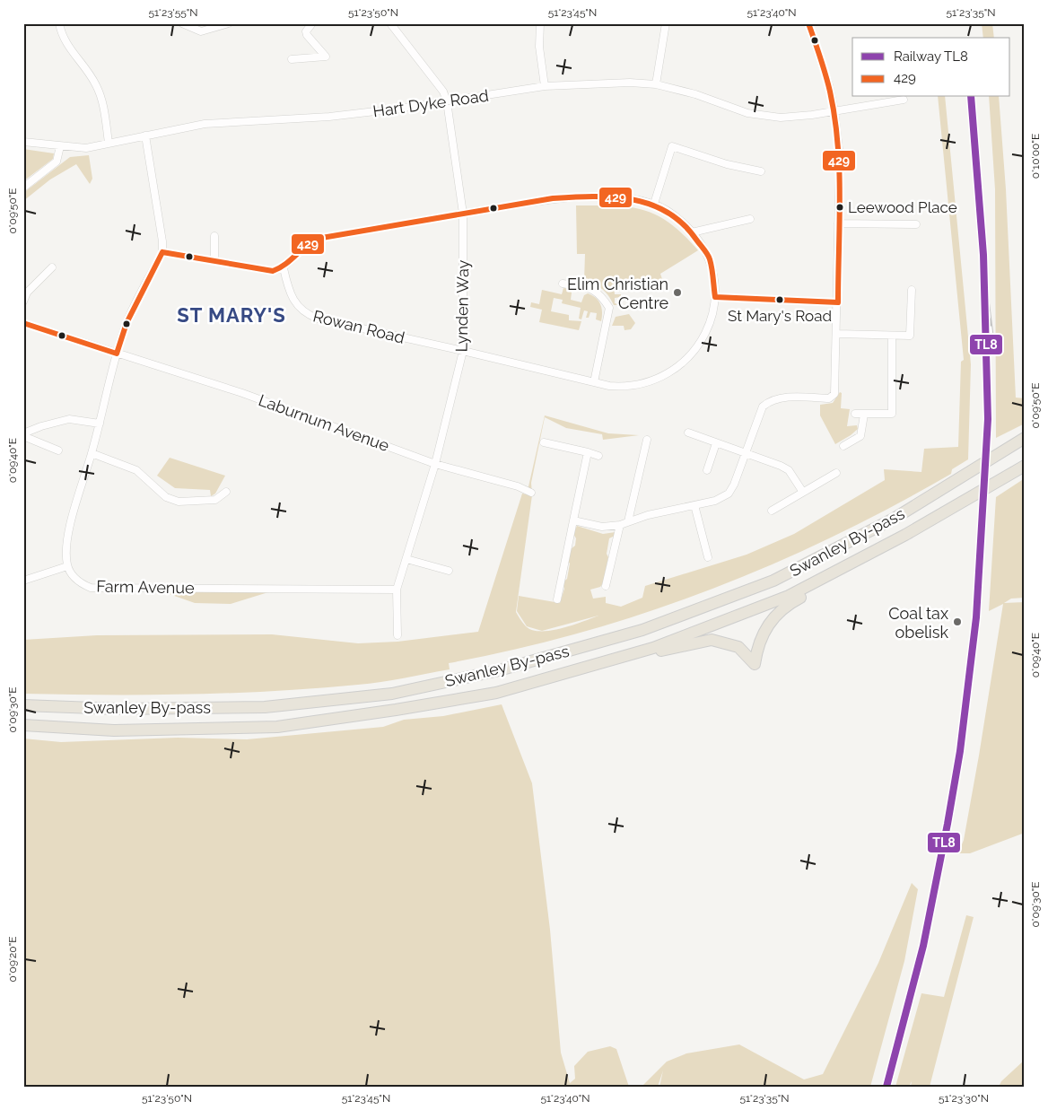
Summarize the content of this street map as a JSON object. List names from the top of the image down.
{
  "streets": {
    "highway": ["Swanley By-pass"],
    "street": [
      "Hart Dyke Road",
      "Lynden Way",
      "Rowan Road",
      "Laburnum Avenue",
      "Farm Avenue"
    ]
  },
  "crossings": [
    ["Hart Dyke Road", "Lynden Way"],
    ["Lynden Way", "Rowan Road"],
    ["Lynden Way", "Laburnum Avenue"],
    ["Lynden Way", "Farm Avenue"]
  ],
  "districts": ["ST MARY'S"],
  "places": [
    "Leewood Place",
    "Elim Christian Centre",
    "St Mary's Road",
    "Coal tax obelisk"
  ],
  "lines": ["transit line 429", "rail line TL8"],
  "legend": ["Railway TL8", "429"],
  "coordinates": [
    "51°23'55\"N",
    "51°23'50\"N",
    "51°23'45\"N",
    "51°23'40\"N",
    "51°23'35\"N",
    "0°10'00\"E",
    "0°09'50\"E",
    "0°09'40\"E",
    "0°09'30\"E",
    "0°09'20\"E",
    "51°23'30\"N"
  ]
}
